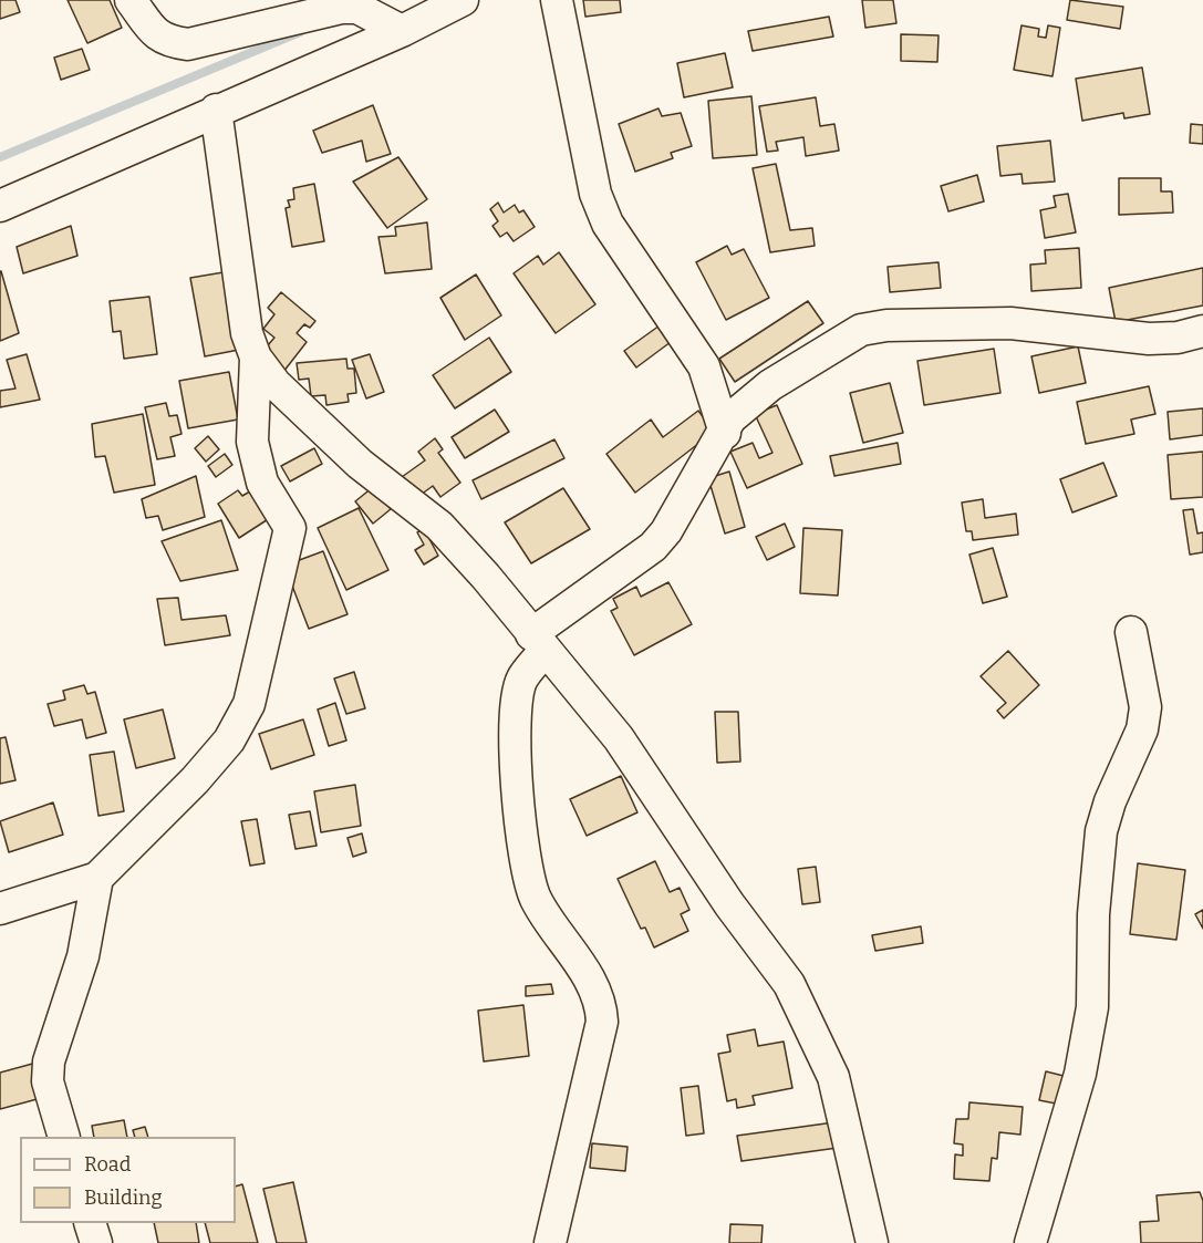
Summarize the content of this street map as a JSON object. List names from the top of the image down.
{
  "legend": ["Road", "Building"]
}
